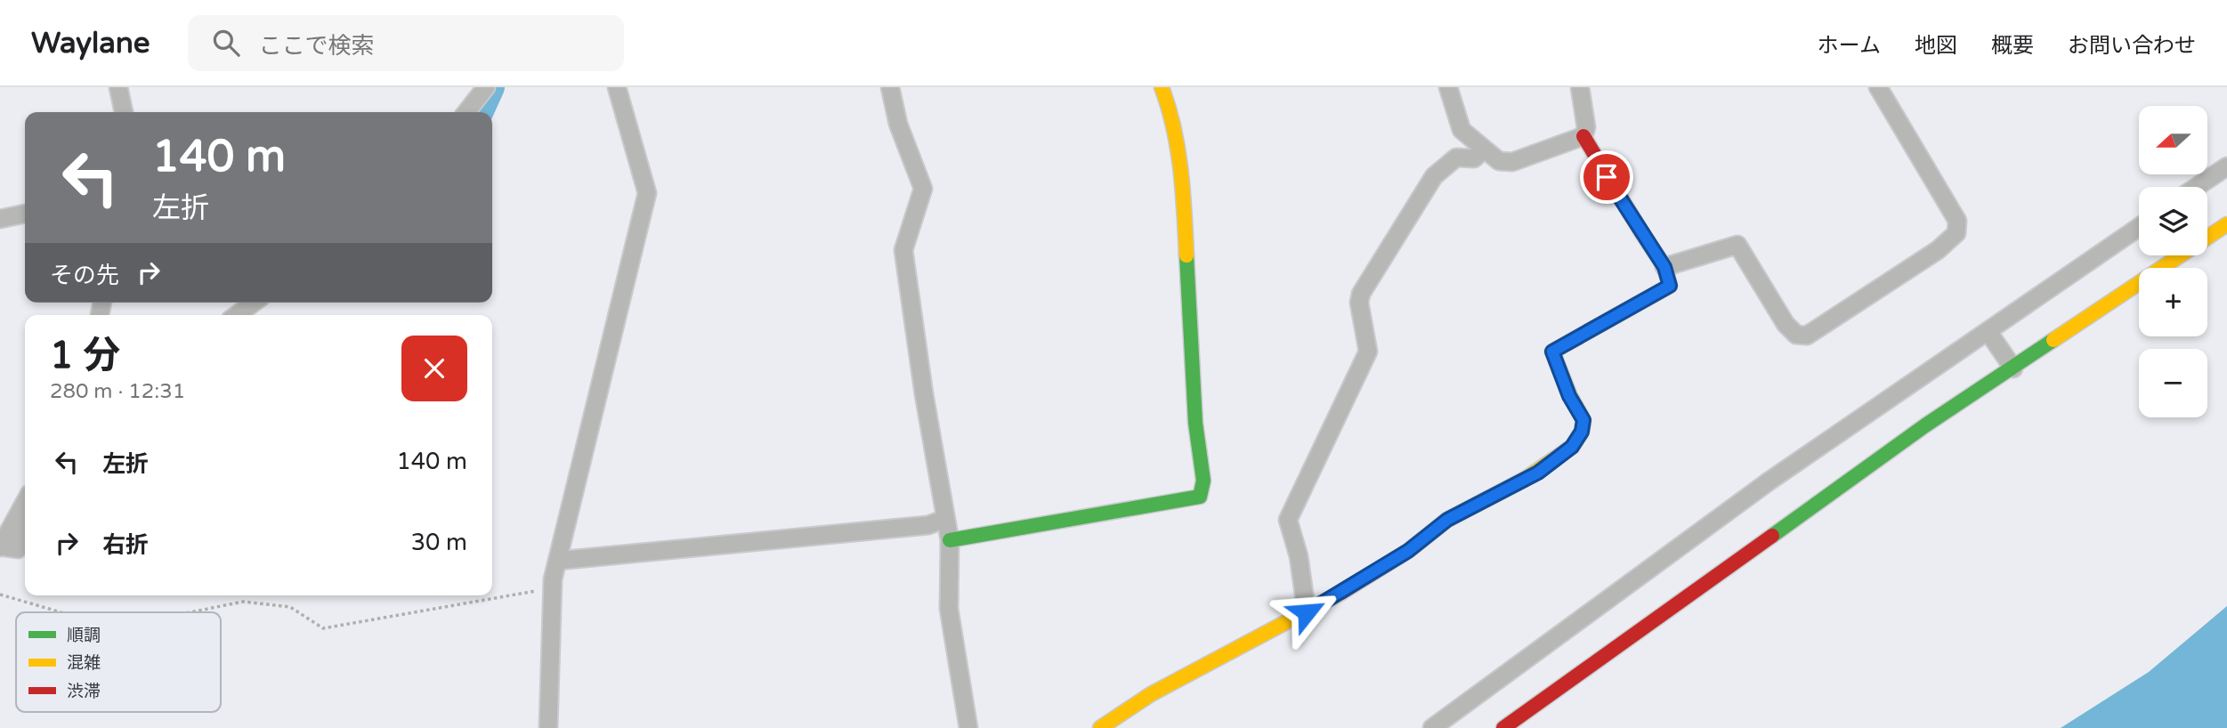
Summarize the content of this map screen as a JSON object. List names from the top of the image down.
{
  "legend": ["順調", "混雑", "渋滞"],
  "north": "left",
  "page": {
    "header": "Waylane",
    "search": "ここで検索",
    "nav": [
      "ホーム",
      "地図",
      "概要",
      "お問い合わせ"
    ],
    "map_buttons": ["+", "−"],
    "turn": ["140 m", "左折"],
    "then": "その先",
    "heading": ["1 分", "280 m · 12:31"],
    "list": [
      {
        "name": "左折",
        "value": "140 m"
      },
      {
        "name": "右折",
        "value": "30 m"
      }
    ]
  }
}
